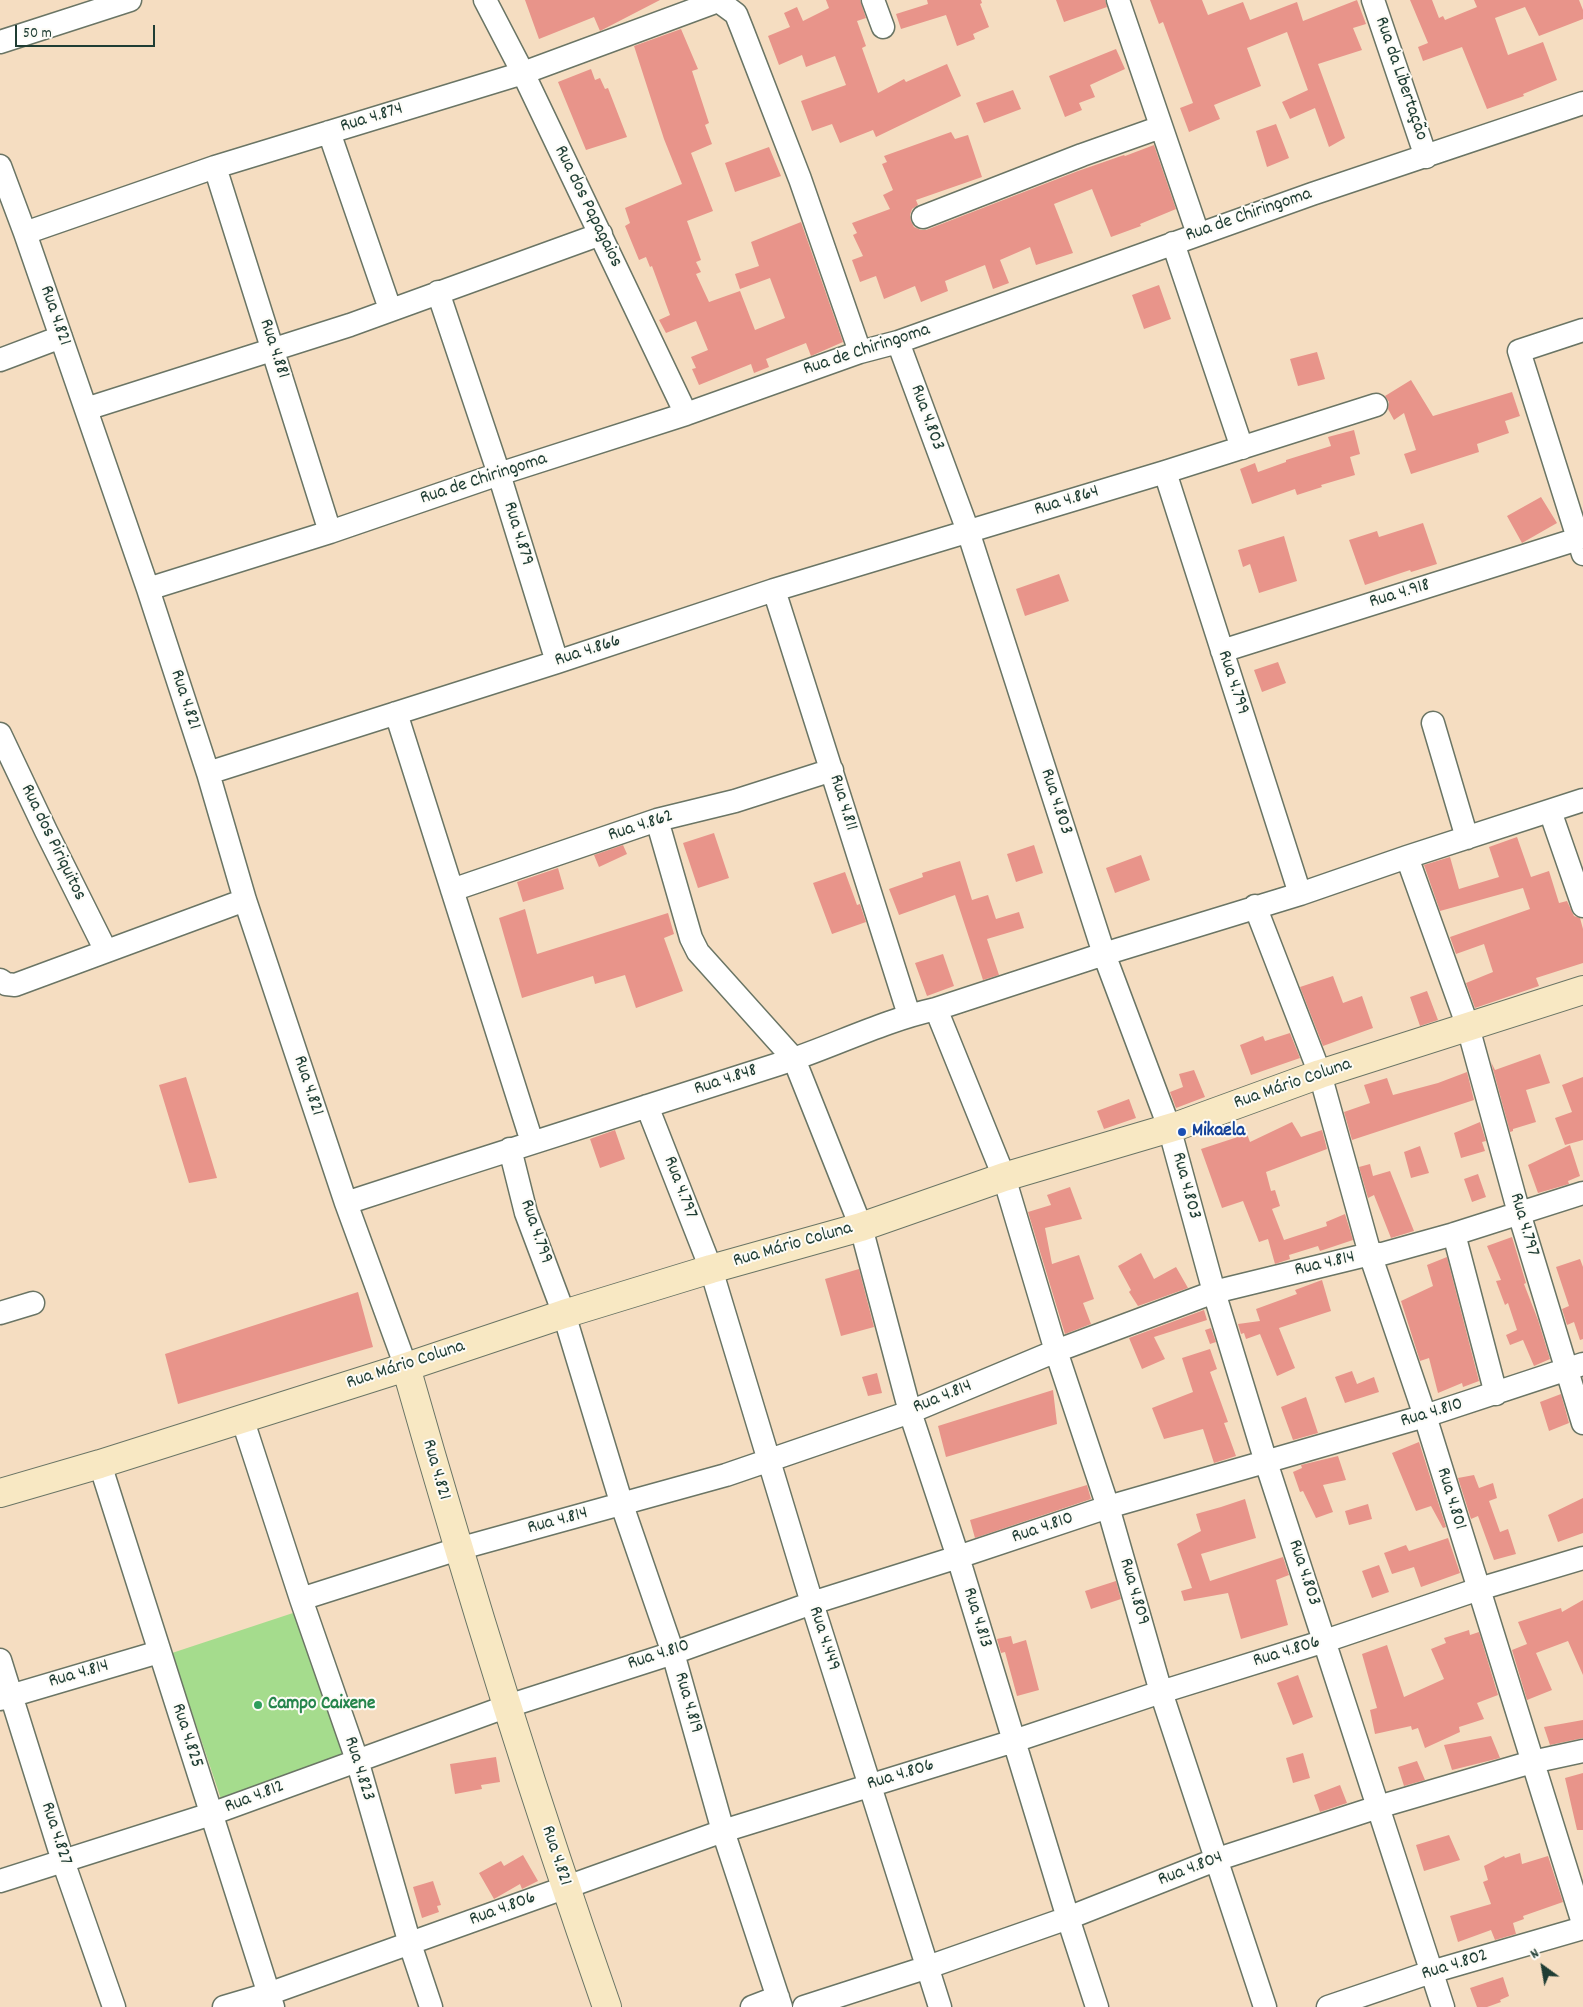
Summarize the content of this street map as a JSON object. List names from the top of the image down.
{
  "streets": {
    "main road": ["Rua 4.821", "Rua Mário Coluna"],
    "street": [
      "Rua da Libertação",
      "Rua 4.874",
      "Rua dos Papagaios",
      "Rua de Chiringoma",
      "Rua 4.881",
      "Rua 4.803",
      "Rua 4.864",
      "Rua 4.879",
      "Rua 4.918",
      "Rua 4.866",
      "Rua 4.799",
      "Rua 4.811",
      "Rua 4.862",
      "Rua dos Piriquitos",
      "Rua 4.848",
      "Rua 4.797",
      "Rua 4.814",
      "Rua 4.810",
      "Rua 4.801",
      "Rua 4.809",
      "Rua 4.813",
      "Rua 4.449",
      "Rua 4.806",
      "Rua 4.819",
      "Rua 4.825",
      "Rua 4.823",
      "Rua 4.812",
      "Rua 4.827",
      "Rua 4.804",
      "Rua 4.802"
    ]
  },
  "crossings": [
    ["Rua da Libertação", "Rua de Chiringoma"],
    ["Rua 4.874", "Rua dos Papagaios"],
    ["Rua 4.874", "Rua 4.821"],
    ["Rua 4.874", "Rua 4.881"],
    ["Rua dos Papagaios", "Rua de Chiringoma"],
    ["Rua de Chiringoma", "Rua 4.821"],
    ["Rua de Chiringoma", "Rua 4.881"],
    ["Rua de Chiringoma", "Rua 4.803"],
    ["Rua de Chiringoma", "Rua 4.879"],
    ["Rua 4.821", "Rua 4.866"],
    ["Rua 4.821", "Rua 4.848"],
    ["Rua 4.821", "Rua Mário Coluna"],
    ["Rua 4.821", "Rua 4.814"],
    ["Rua 4.821", "Rua 4.810"],
    ["Rua 4.821", "Rua 4.806"],
    ["Rua 4.821", "Rua 4.812"],
    ["Rua 4.803", "Rua 4.864"],
    ["Rua 4.803", "Rua 4.866"],
    ["Rua 4.803", "Rua 4.848"],
    ["Rua 4.803", "Rua Mário Coluna"],
    ["Rua 4.803", "Rua 4.814"],
    ["Rua 4.803", "Rua 4.810"],
    ["Rua 4.803", "Rua 4.806"],
    ["Rua 4.803", "Rua 4.804"],
    ["Rua 4.803", "Rua 4.802"],
    ["Rua 4.864", "Rua 4.866"],
    ["Rua 4.864", "Rua 4.799"],
    ["Rua 4.879", "Rua 4.866"],
    ["Rua 4.918", "Rua 4.799"],
    ["Rua 4.866", "Rua 4.811"],
    ["Rua 4.799", "Rua 4.848"],
    ["Rua 4.799", "Rua Mário Coluna"],
    ["Rua 4.799", "Rua 4.819"],
    ["Rua 4.811", "Rua 4.862"],
    ["Rua 4.811", "Rua 4.848"],
    ["Rua 4.862", "Rua 4.813"],
    ["Rua 4.848", "Rua 4.797"],
    ["Rua 4.848", "Rua 4.801"],
    ["Rua 4.848", "Rua 4.809"],
    ["Rua 4.848", "Rua 4.813"],
    ["Rua Mário Coluna", "Rua 4.797"],
    ["Rua Mário Coluna", "Rua 4.801"],
    ["Rua Mário Coluna", "Rua 4.809"],
    ["Rua Mário Coluna", "Rua 4.813"],
    ["Rua Mário Coluna", "Rua 4.449"],
    ["Rua Mário Coluna", "Rua 4.819"],
    ["Rua Mário Coluna", "Rua 4.825"],
    ["Rua Mário Coluna", "Rua 4.823"],
    ["Rua 4.797", "Rua 4.814"],
    ["Rua 4.797", "Rua 4.810"],
    ["Rua 4.797", "Rua 4.449"],
    ["Rua 4.814", "Rua 4.801"],
    ["Rua 4.814", "Rua 4.809"],
    ["Rua 4.814", "Rua 4.813"],
    ["Rua 4.814", "Rua 4.449"],
    ["Rua 4.814", "Rua 4.819"],
    ["Rua 4.814", "Rua 4.825"],
    ["Rua 4.814", "Rua 4.823"],
    ["Rua 4.814", "Rua 4.827"],
    ["Rua 4.810", "Rua 4.801"],
    ["Rua 4.810", "Rua 4.809"],
    ["Rua 4.810", "Rua 4.813"],
    ["Rua 4.810", "Rua 4.449"],
    ["Rua 4.810", "Rua 4.819"],
    ["Rua 4.810", "Rua 4.812"],
    ["Rua 4.801", "Rua 4.806"],
    ["Rua 4.801", "Rua 4.804"],
    ["Rua 4.809", "Rua 4.806"],
    ["Rua 4.809", "Rua 4.804"],
    ["Rua 4.813", "Rua 4.806"],
    ["Rua 4.813", "Rua 4.804"],
    ["Rua 4.449", "Rua 4.806"],
    ["Rua 4.449", "Rua 4.804"],
    ["Rua 4.806", "Rua 4.819"],
    ["Rua 4.806", "Rua 4.825"],
    ["Rua 4.806", "Rua 4.823"],
    ["Rua 4.825", "Rua 4.812"],
    ["Rua 4.823", "Rua 4.812"],
    ["Rua 4.812", "Rua 4.827"]
  ],
  "places": ["Mikaela", "Campo Caixene"],
  "scale_bar": "50 m",
  "north": "top left"
}
